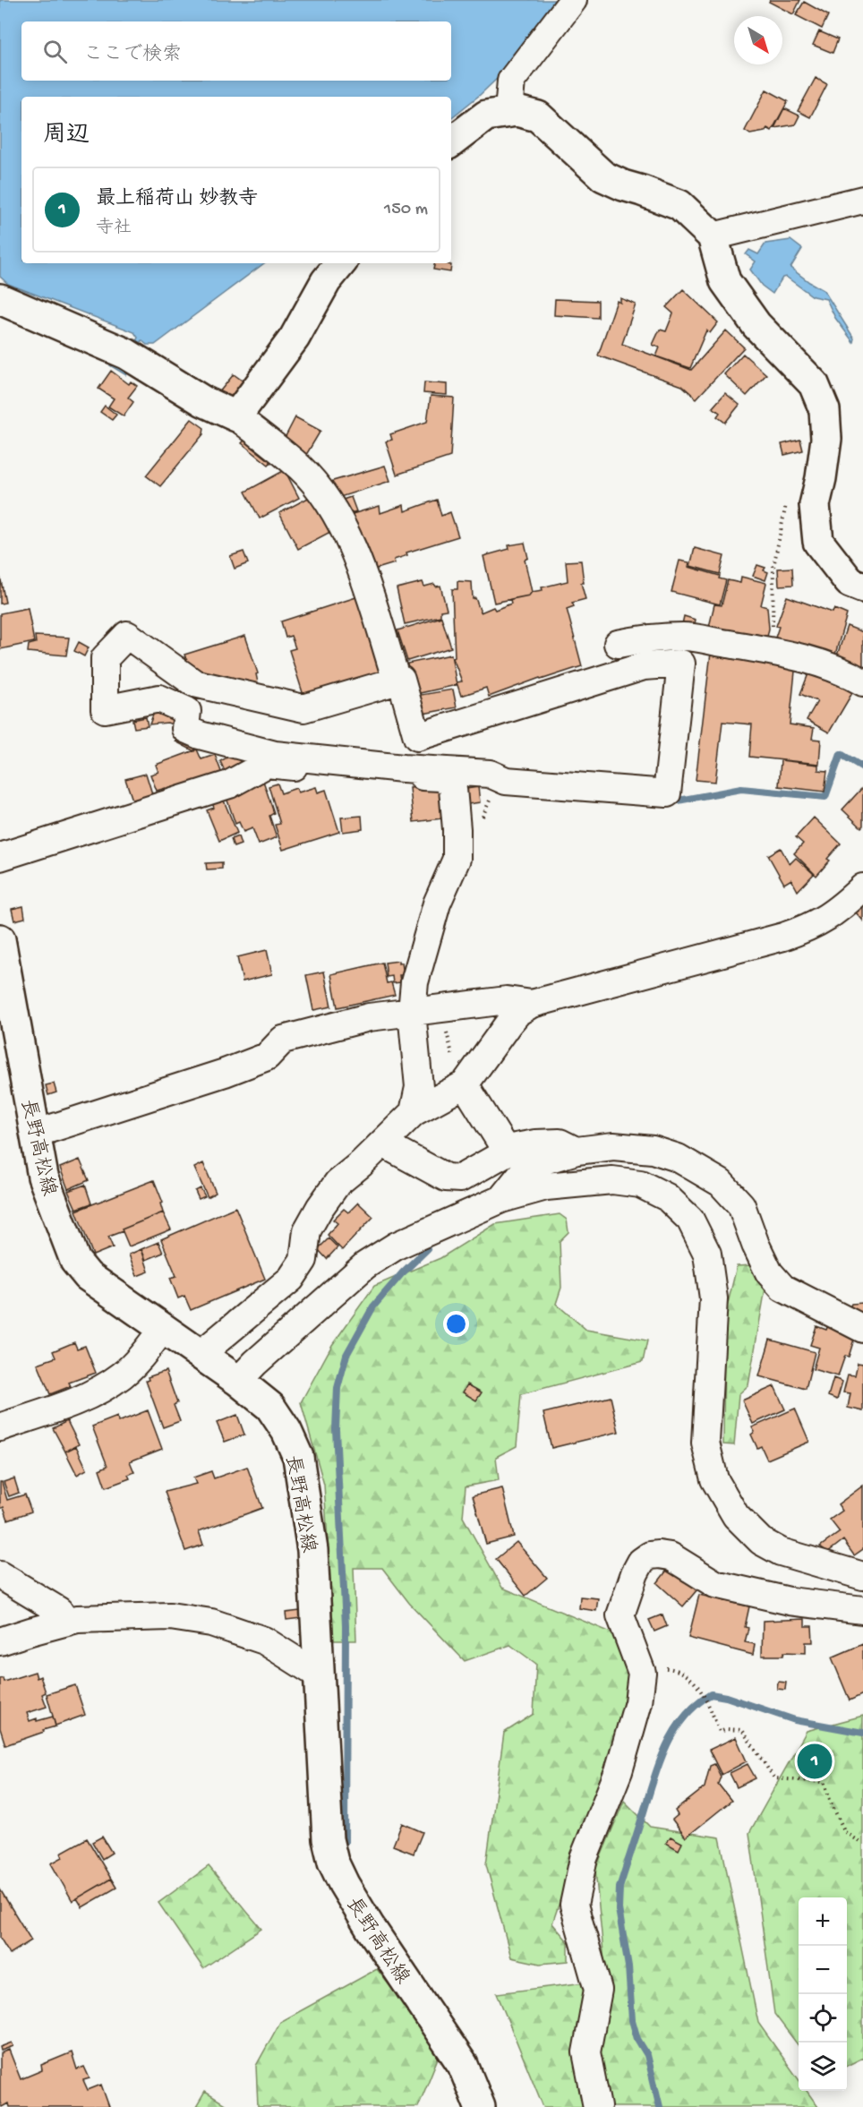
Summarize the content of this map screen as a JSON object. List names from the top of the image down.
{
  "streets": {
    "main road": ["長野高松線"]
  },
  "north": "bottom right",
  "page": {
    "search": "ここで検索",
    "heading": "周辺",
    "list": [
      {
        "mark": "1",
        "name": "最上稲荷山 妙教寺",
        "note": "寺社",
        "value": "150 m"
      }
    ],
    "pins": "1",
    "map_buttons": ["+", "−"]
  }
}
